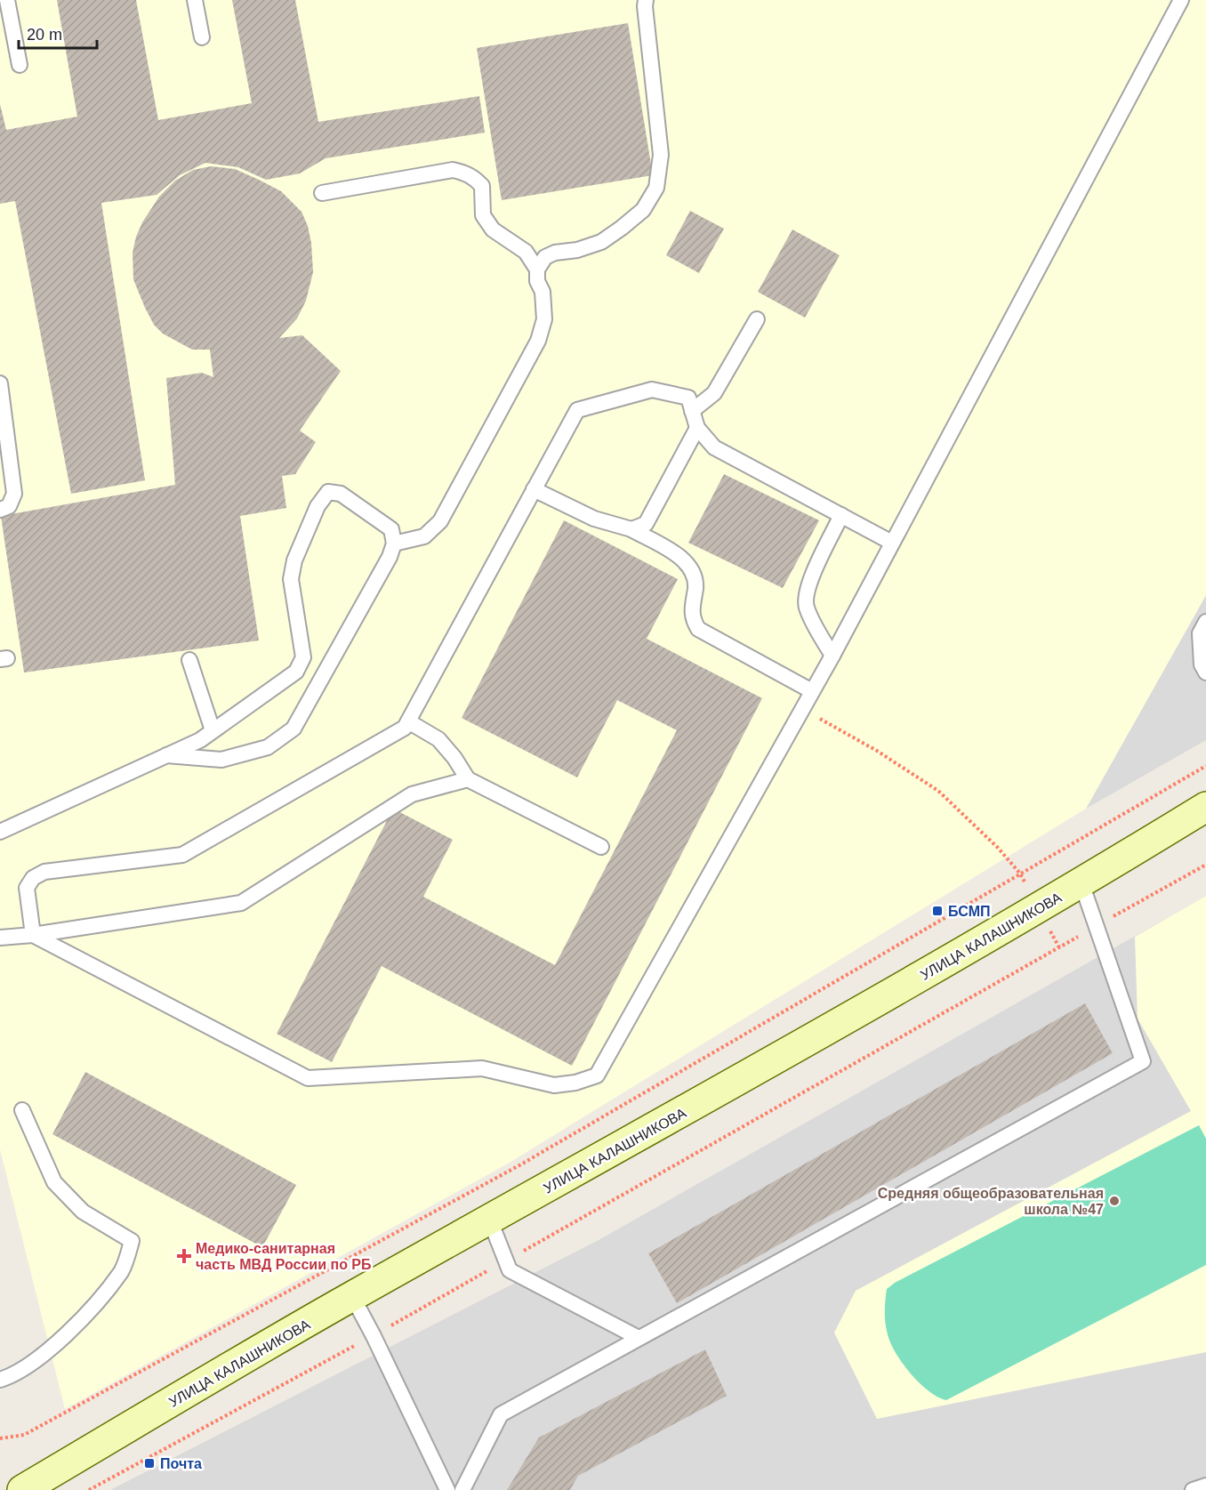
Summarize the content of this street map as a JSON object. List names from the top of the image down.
{
  "streets": {
    "main road": ["УЛИЦА КАЛАШНИКОВА"]
  },
  "places": {
    "transit": ["БСМП", "Почта"],
    "other": ["Средняя общеобразовательная школа №47"],
    "health": ["Медико-санитарная часть МВД России по РБ"]
  },
  "scale_bar": "20 m"
}
